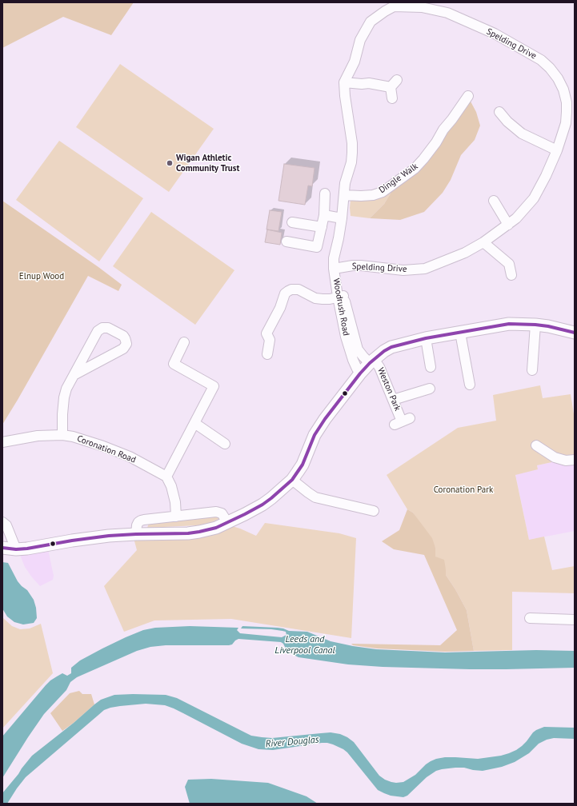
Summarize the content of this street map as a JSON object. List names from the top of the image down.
{
  "streets": {
    "street": [
      "Spelding Drive",
      "Dingle Walk",
      "Woodrush Road",
      "Weston Park",
      "Coronation Road"
    ]
  },
  "crossings": [
    ["Spelding Drive", "Woodrush Road"],
    ["Dingle Walk", "Woodrush Road"],
    ["Woodrush Road", "Weston Park"]
  ],
  "water": ["Leeds and Liverpool Canal", "River Douglas"],
  "parks": ["Elnup Wood", "Coronation Park"],
  "places": ["Wigan Athletic Community Trust"]
}
